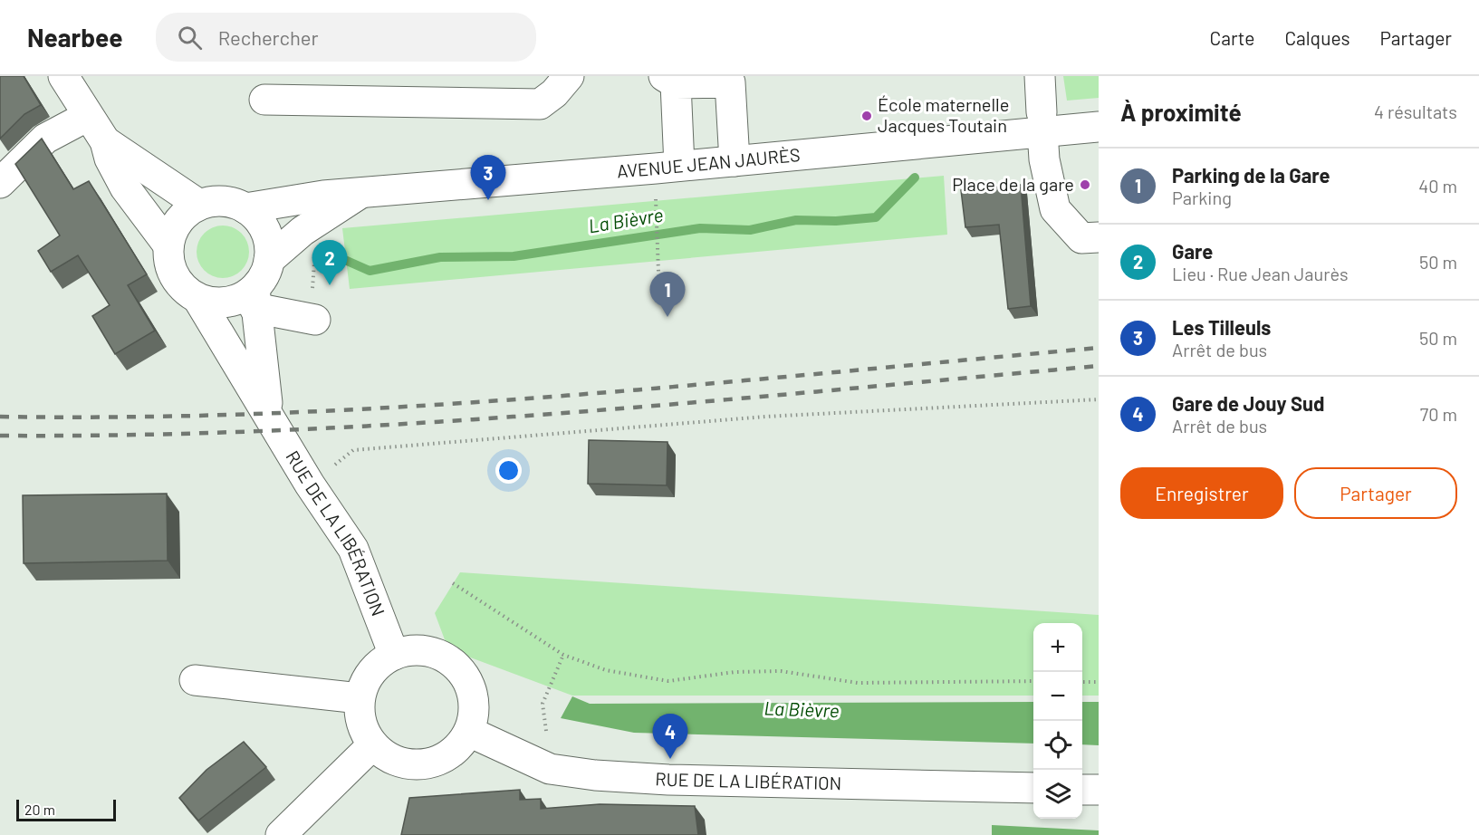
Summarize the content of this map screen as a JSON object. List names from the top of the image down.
{
  "streets": {
    "main road": ["AVENUE JEAN JAURÈS", "RUE DE LA LIBÉRATION"]
  },
  "crossings": [
    ["AVENUE JEAN JAURÈS", "RUE DE LA LIBÉRATION"]
  ],
  "water": ["La Bièvre"],
  "places": ["École maternelle Jacques Toutain", "Place de la gare"],
  "scale_bar": "20 m",
  "page": {
    "header": "Nearbee",
    "search": "Rechercher",
    "nav": ["Carte", "Calques", "Partager"],
    "heading": ["À proximité", "4 résultats"],
    "list": [
      {
        "mark": "1",
        "name": "Parking de la Gare",
        "note": "Parking",
        "value": "40 m"
      },
      {
        "mark": "2",
        "name": "Gare",
        "note": "Lieu · Rue Jean Jaurès",
        "value": "50 m"
      },
      {
        "mark": "3",
        "name": "Les Tilleuls",
        "note": "Arrêt de bus",
        "value": "50 m"
      },
      {
        "mark": "4",
        "name": "Gare de Jouy Sud",
        "note": "Arrêt de bus",
        "value": "70 m"
      }
    ],
    "pins": [
      "3",
      "2",
      "1",
      "4"
    ],
    "buttons": ["Enregistrer", "Partager"],
    "map_buttons": ["+", "−"],
    "scale": "20 m"
  }
}
